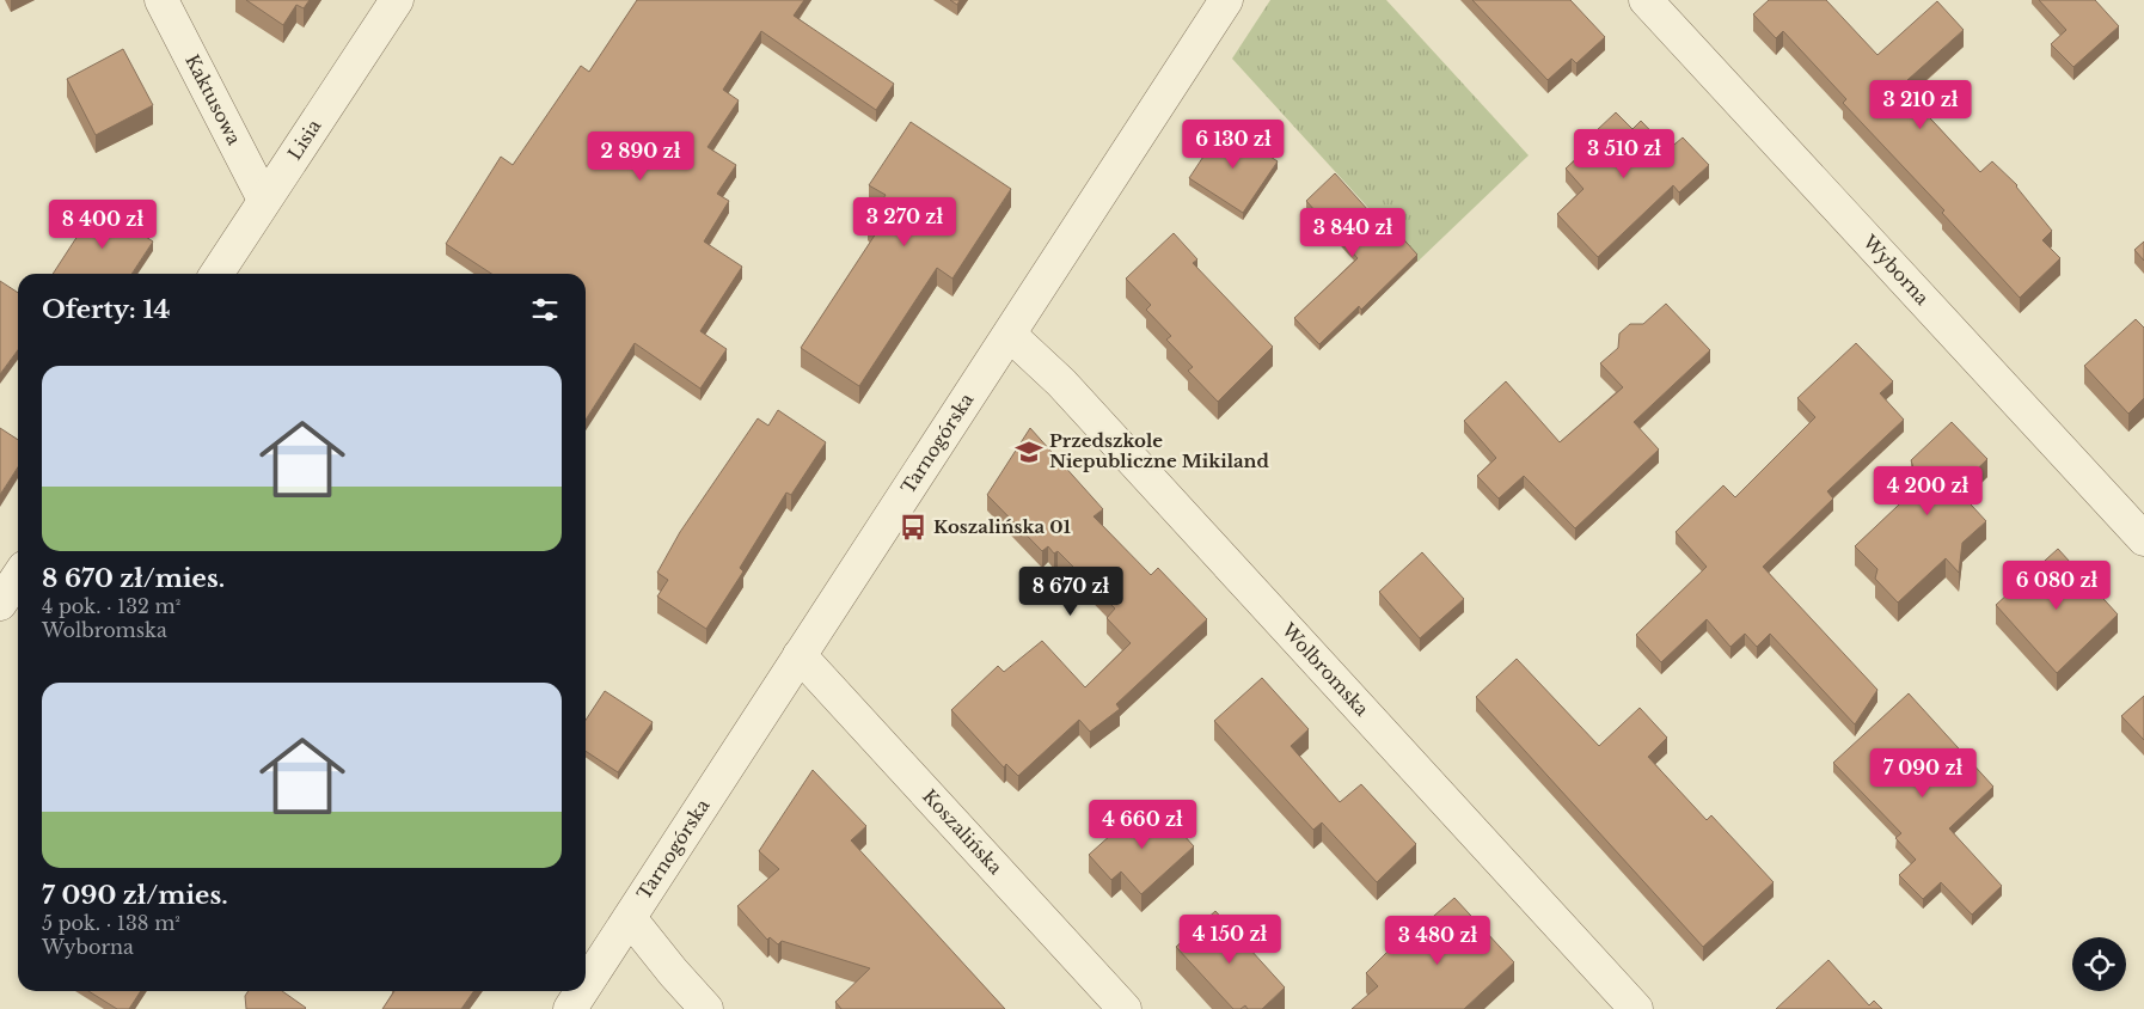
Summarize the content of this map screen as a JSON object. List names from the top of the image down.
{
  "streets": {
    "street": [
      "Kaktusowa",
      "Lisia",
      "Wyborna",
      "Tarnogórska",
      "Wolbromska",
      "Koszalińska"
    ]
  },
  "crossings": [
    ["Kaktusowa", "Lisia"],
    ["Tarnogórska", "Wolbromska"],
    ["Tarnogórska", "Koszalińska"]
  ],
  "places": {
    "school or university": ["Przedszkole Niepubliczne Mikiland"],
    "bus stop": ["Koszalińska 01"]
  },
  "page": {
    "price": [
      "3 210 zł",
      "6 130 zł",
      "3 510 zł",
      "2 890 zł",
      "3 270 zł",
      "8 400 zł",
      "3 840 zł",
      "4 200 zł",
      "6 080 zł",
      "8 670 zł",
      "7 090 zł",
      "4 660 zł",
      "4 150 zł",
      "3 480 zł"
    ],
    "heading": "Oferty: 14",
    "list": [
      {
        "name": "8 670 zł/mies.",
        "note": "4 pok. · 132 m² · Wolbromska"
      },
      {
        "name": "7 090 zł/mies.",
        "note": "5 pok. · 138 m² · Wyborna"
      }
    ]
  }
}
